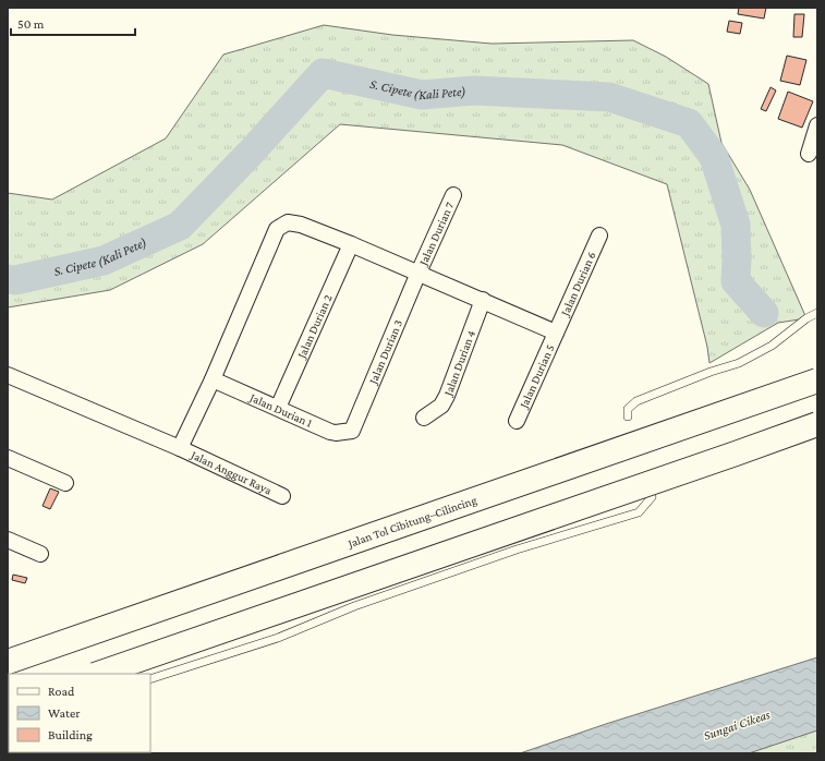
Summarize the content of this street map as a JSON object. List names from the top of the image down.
{
  "streets": {
    "highway": ["Jalan Tol Cibitung–Cilincing"],
    "street": [
      "Jalan Durian 7",
      "Jalan Durian 6",
      "Jalan Durian 2",
      "Jalan Durian 3",
      "Jalan Durian 4",
      "Jalan Durian 5",
      "Jalan Durian 1",
      "Jalan Anggur Raya"
    ]
  },
  "crossings": [
    ["Jalan Durian 7", "Jalan Durian 3"],
    ["Jalan Durian 6", "Jalan Durian 5"],
    ["Jalan Durian 2", "Jalan Durian 1"],
    ["Jalan Durian 3", "Jalan Durian 1"]
  ],
  "water": ["S. Cipete (Kali Pete)", "Sungai Cikeas"],
  "legend": ["Road", "Water", "Building"],
  "scale_bar": "50 m"
}
